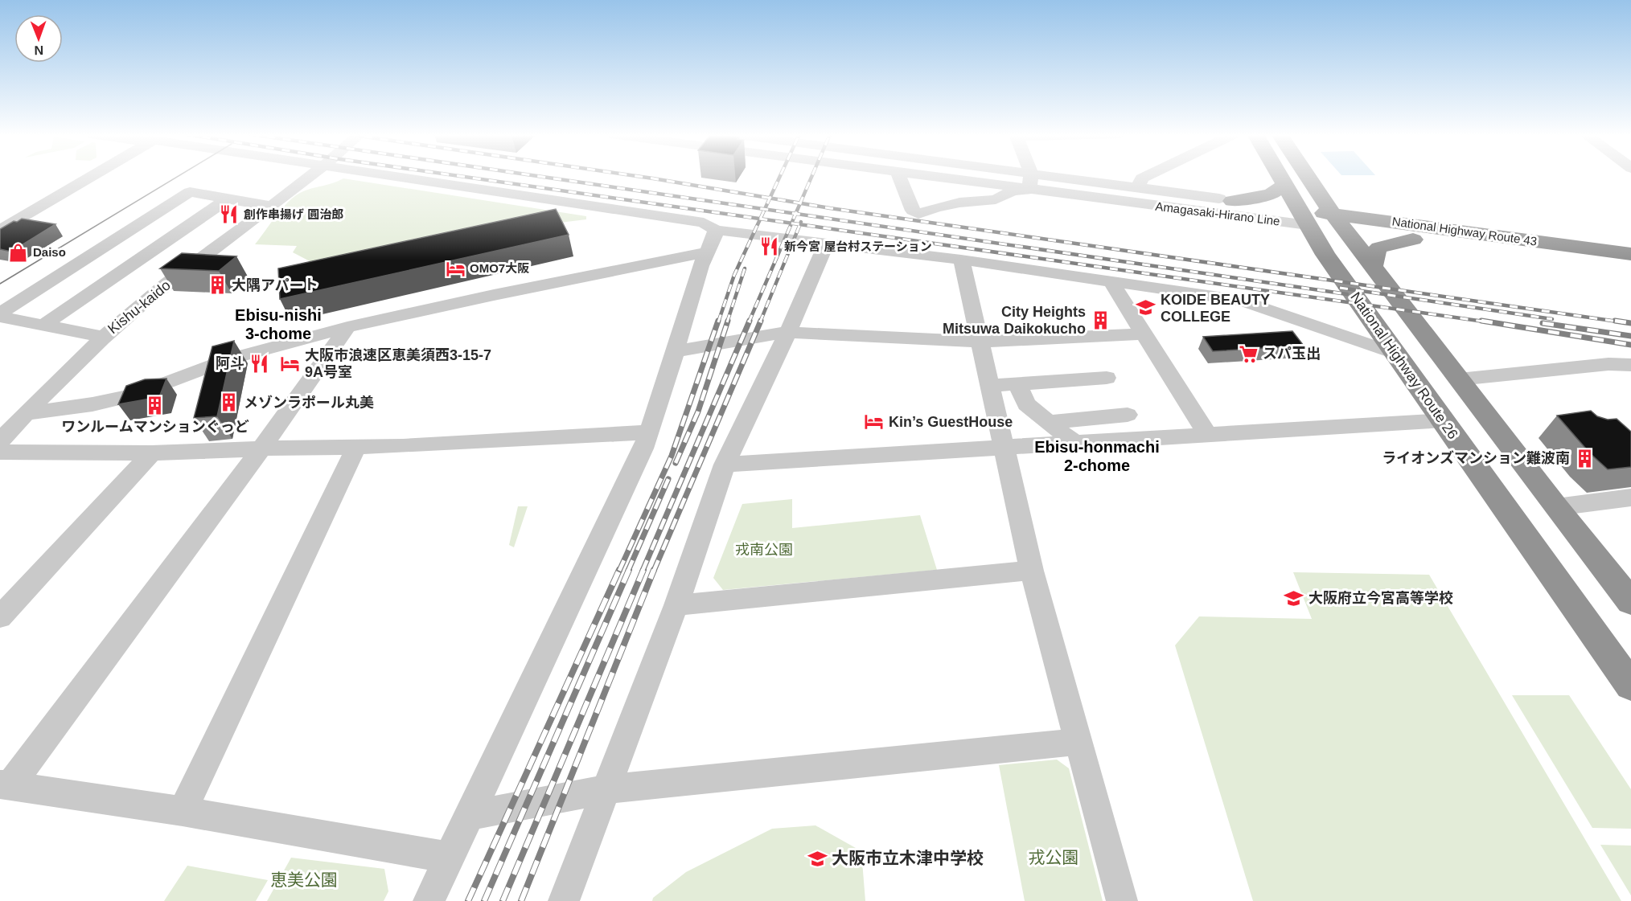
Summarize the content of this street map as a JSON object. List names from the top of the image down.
{
  "streets": {
    "highway": ["National Highway Route 43", "National Highway Route 26"],
    "street": ["Amagasaki-Hirano Line", "Kishu-kaido"]
  },
  "crossings": [
    ["Amagasaki-Hirano Line", "National Highway Route 43"],
    ["Amagasaki-Hirano Line", "National Highway Route 26"],
    ["National Highway Route 43", "National Highway Route 26"]
  ],
  "districts": ["Ebisu-nishi 3-chome", "Ebisu-honmachi 2-chome"],
  "parks": ["戎南公園", "戎公園", "恵美公園"],
  "places": {
    "restaurant": ["創作串揚げ 圓治郎", "新今宮 屋台村ステーション", "阿斗"],
    "shop": ["Daiso"],
    "hotel": ["OMO7大阪", "大阪市浪速区恵美須西3-15-7 9A号室", "Kin’s GuestHouse"],
    "building": [
      "大隅アパート",
      "City Heights Mitsuwa Daikokucho",
      "メゾンラポール丸美",
      "ワンルームマンションぐっど",
      "ライオンズマンション難波南"
    ],
    "school or university": ["KOIDE BEAUTY COLLEGE", "大阪府立今宮高等学校", "大阪市立木津中学校"],
    "supermarket": ["スパ玉出"]
  },
  "north": "bottom"
}
